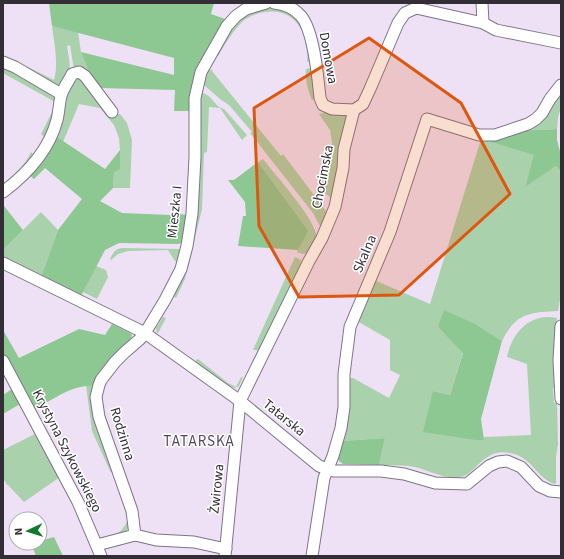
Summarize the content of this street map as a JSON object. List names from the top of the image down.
{
  "streets": {
    "street": [
      "Domowa",
      "Chocimska",
      "Mieszka I",
      "Skalna",
      "Tatarska",
      "Rodzinna",
      "Krystyna Szykowskiego",
      "Żwirowa"
    ]
  },
  "crossings": [
    ["Domowa", "Chocimska"],
    ["Chocimska", "Tatarska"],
    ["Chocimska", "Żwirowa"],
    ["Mieszka I", "Tatarska"],
    ["Mieszka I", "Rodzinna"],
    ["Skalna", "Tatarska"],
    ["Tatarska", "Rodzinna"],
    ["Tatarska", "Żwirowa"]
  ],
  "districts": ["TATARSKA"],
  "north": "left"
}
